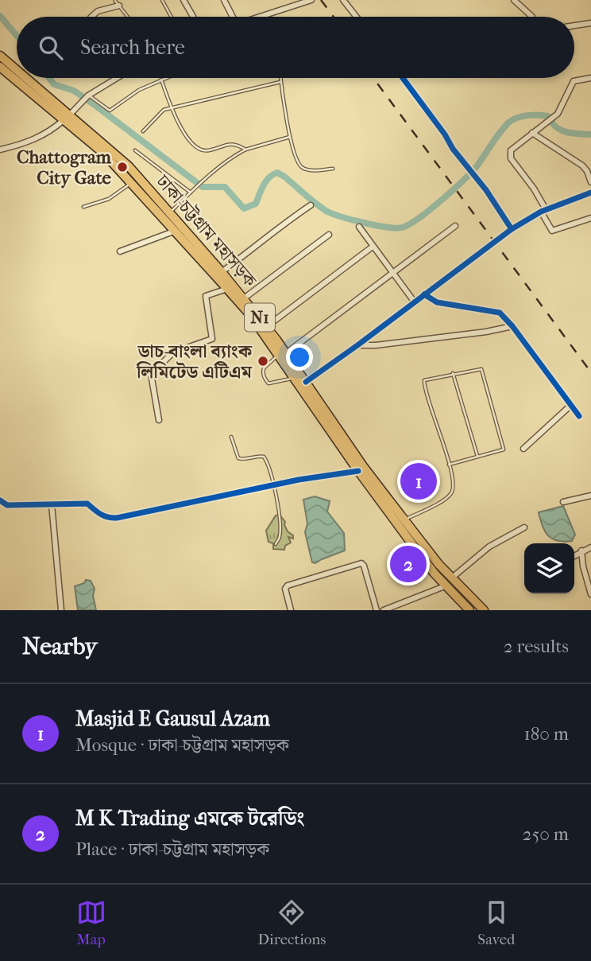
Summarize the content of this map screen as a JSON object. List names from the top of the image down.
{
  "streets": {
    "highway": ["ঢাকা-চট্টগ্রাম মহাসড়ক", "N1"]
  },
  "places": ["Chattogram City Gate", "ডাচ-বাংলা ব্যাংক লিমিটেড এটিএম"],
  "page": {
    "search": "Search here",
    "pins": ["1", "2"],
    "heading": ["Nearby", "2 results"],
    "list": [
      {
        "mark": "1",
        "name": "Masjid E Gausul Azam",
        "note": "Mosque · ঢাকা-চট্টগ্রাম মহাসড়ক",
        "value": "180 m"
      },
      {
        "mark": "2",
        "name": "M K Trading এমকে টরেডিং",
        "note": "Place · ঢাকা-চট্টগ্রাম মহাসড়ক",
        "value": "250 m"
      }
    ],
    "nav": ["Map", "Directions", "Saved"]
  }
}
